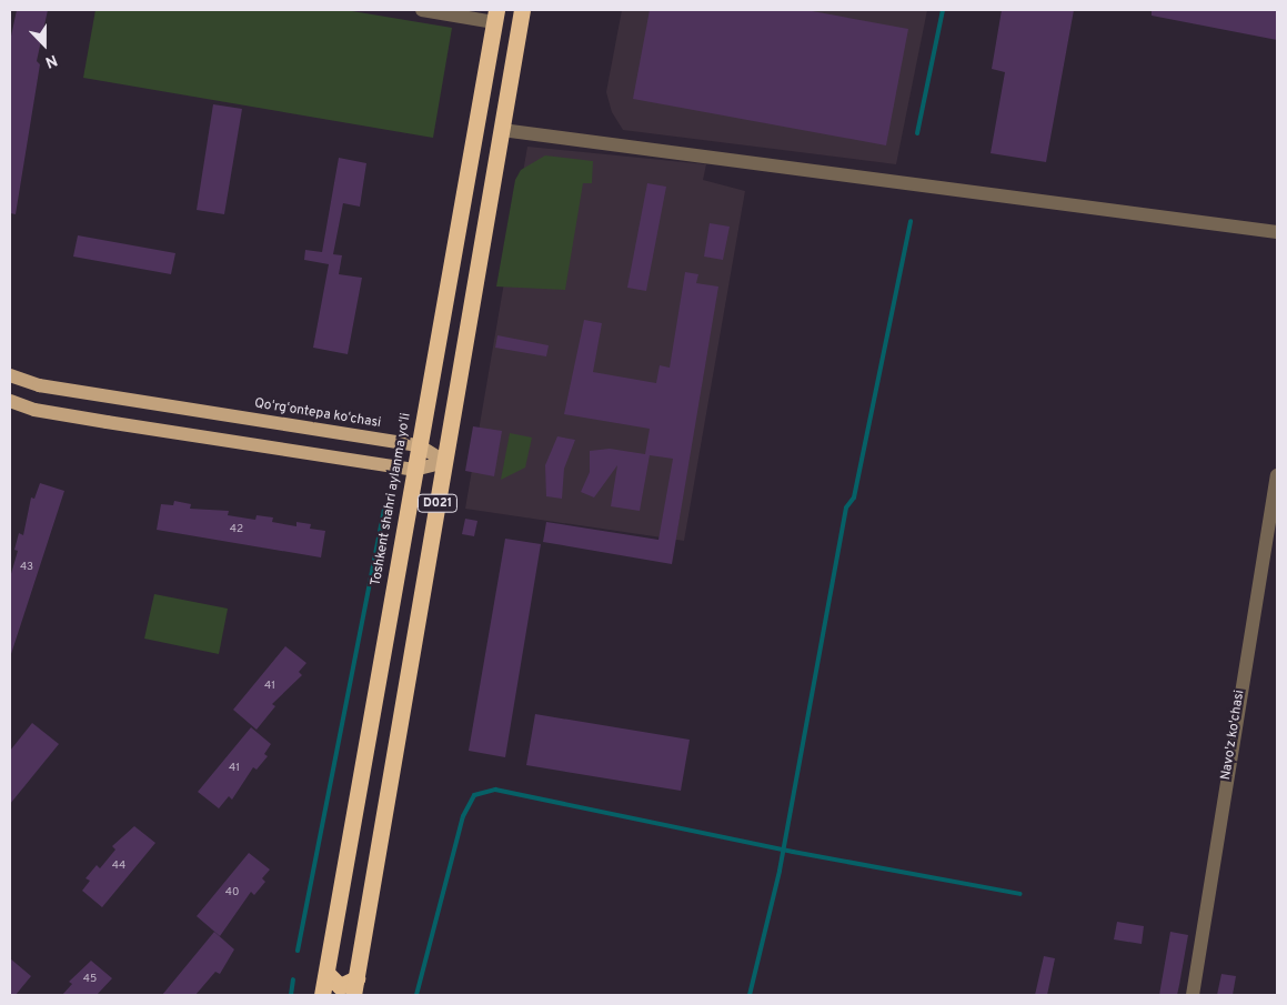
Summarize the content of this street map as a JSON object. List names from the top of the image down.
{
  "streets": {
    "highway": ["Toshkent shahri aylanma yoʻli", "D021"],
    "main road": ["Qoʻrgʻontepa koʻchasi"],
    "street": ["Navo'z ko'chasi"]
  },
  "crossings": [
    ["Qoʻrgʻontepa koʻchasi", "Toshkent shahri aylanma yoʻli"],
    ["Qoʻrgʻontepa koʻchasi", "D021"]
  ],
  "house_numbers": [
    "42",
    "43",
    "41",
    "41",
    "44",
    "40",
    "45"
  ],
  "north": "bottom"
}
